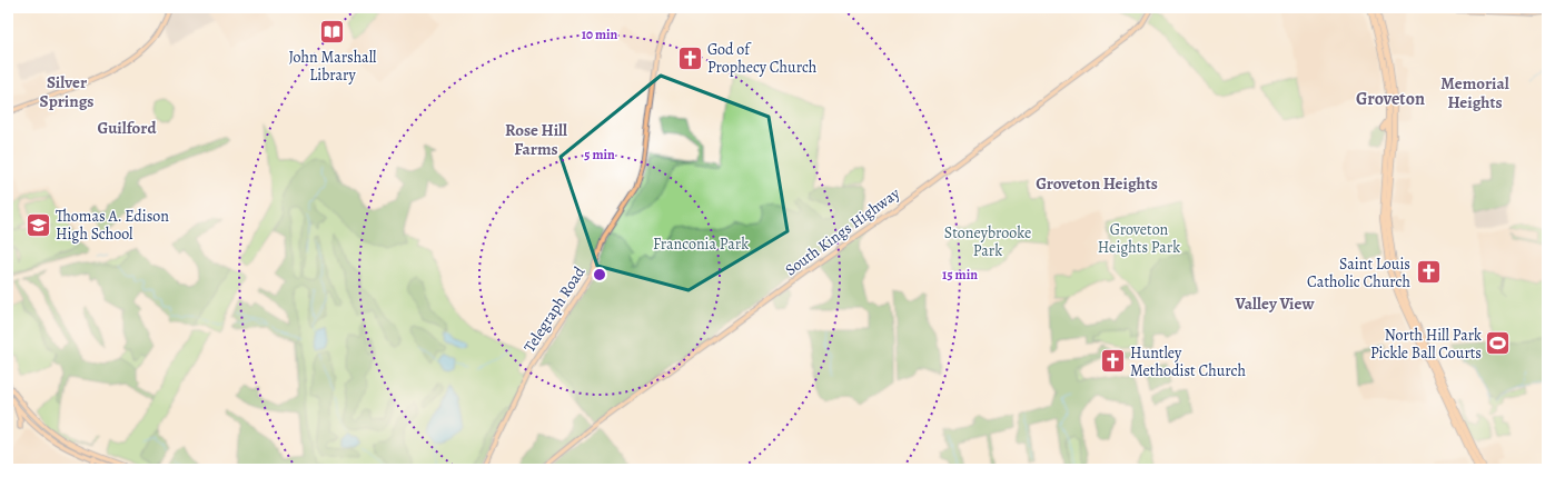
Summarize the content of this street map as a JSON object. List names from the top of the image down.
{
  "streets": {
    "main road": ["South Kings Highway", "Telegraph Road"]
  },
  "districts": [
    "Silver Springs",
    "Memorial Heights",
    "Groveton",
    "Guilford",
    "Rose Hill Farms",
    "Groveton Heights",
    "Valley View"
  ],
  "parks": ["Groveton Heights Park", "Stoneybrooke Park", "Franconia Park"],
  "places": {
    "library": ["John Marshall Library"],
    "church": ["God of Prophecy Church", "Saint Louis Catholic Church", "Huntley Methodist Church"],
    "school or university": ["Thomas A. Edison High School"],
    "sports": ["North Hill Park Pickle Ball Courts"]
  },
  "rings": ["10 min", "5 min", "15 min"]
}
